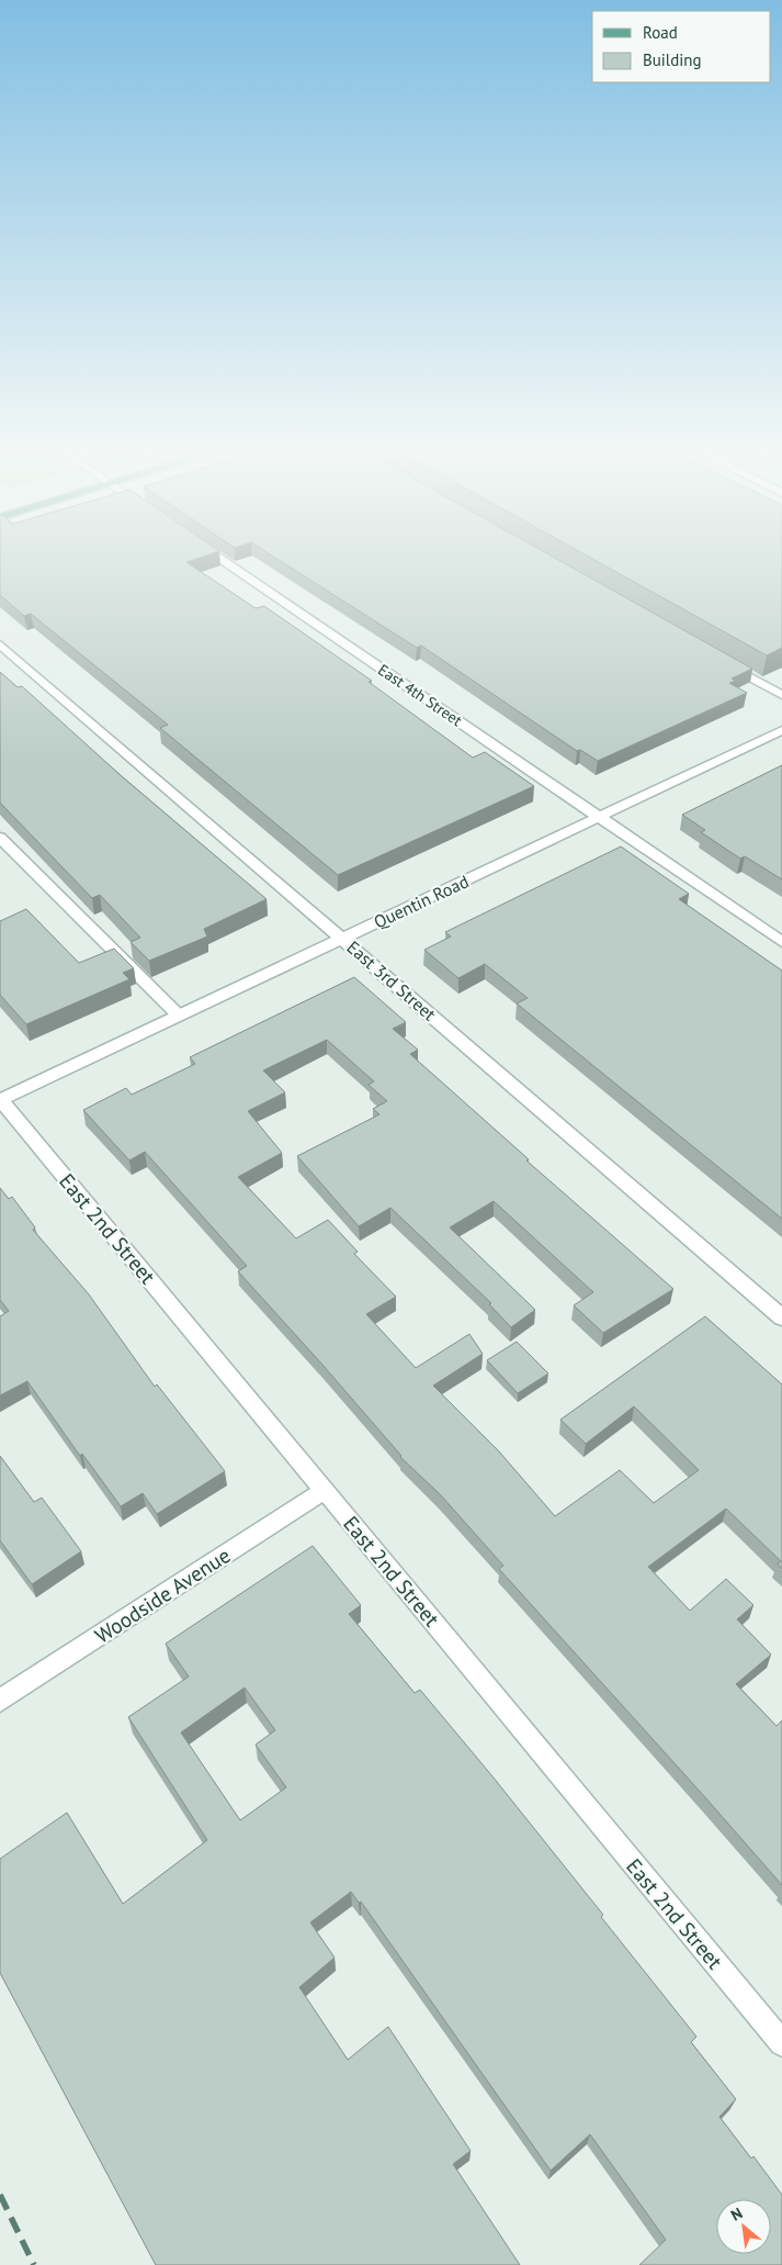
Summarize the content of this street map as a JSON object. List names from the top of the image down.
{
  "streets": {
    "street": [
      "East 4th Street",
      "Quentin Road",
      "East 3rd Street",
      "East 2nd Street",
      "Woodside Avenue"
    ]
  },
  "crossings": [
    ["East 4th Street", "Quentin Road"],
    ["Quentin Road", "East 3rd Street"],
    ["Quentin Road", "East 2nd Street"],
    ["East 2nd Street", "Woodside Avenue"]
  ],
  "legend": ["Road", "Building"],
  "north": "top left"
}
